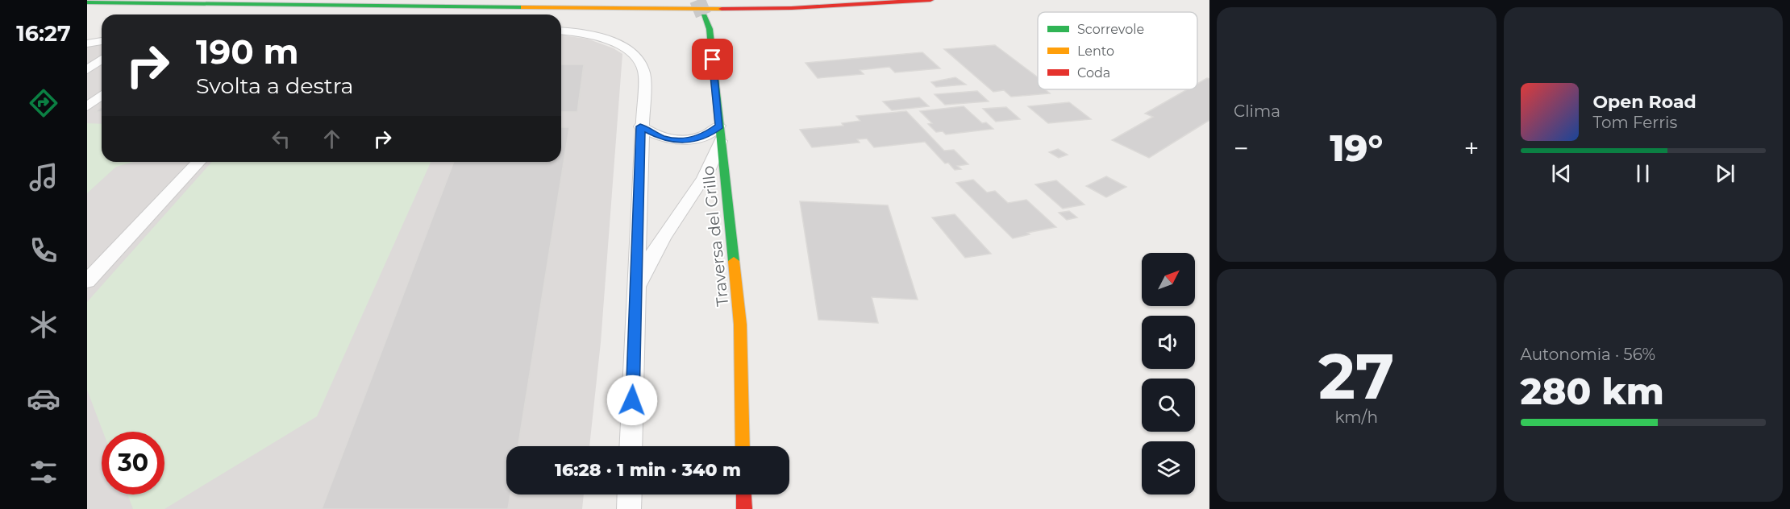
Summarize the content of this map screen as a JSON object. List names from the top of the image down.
{
  "streets": {
    "main road": ["Traversa del Grillo"]
  },
  "legend": ["Scorrevole", "Lento", "Coda"],
  "north": "top right",
  "page": {
    "tabs": "16:27",
    "tile": [
      "Clima",
      ["27", "km/h"],
      ["Autonomia · 56%", "280 km"]
    ],
    "turn": ["190 m", "Svolta a destra"],
    "song": ["Open Road", "Tom Ferris"],
    "heat": ["−", "19°", "+"],
    "limit": "30",
    "trip": "16:28 · 1 min · 340 m"
  }
}
